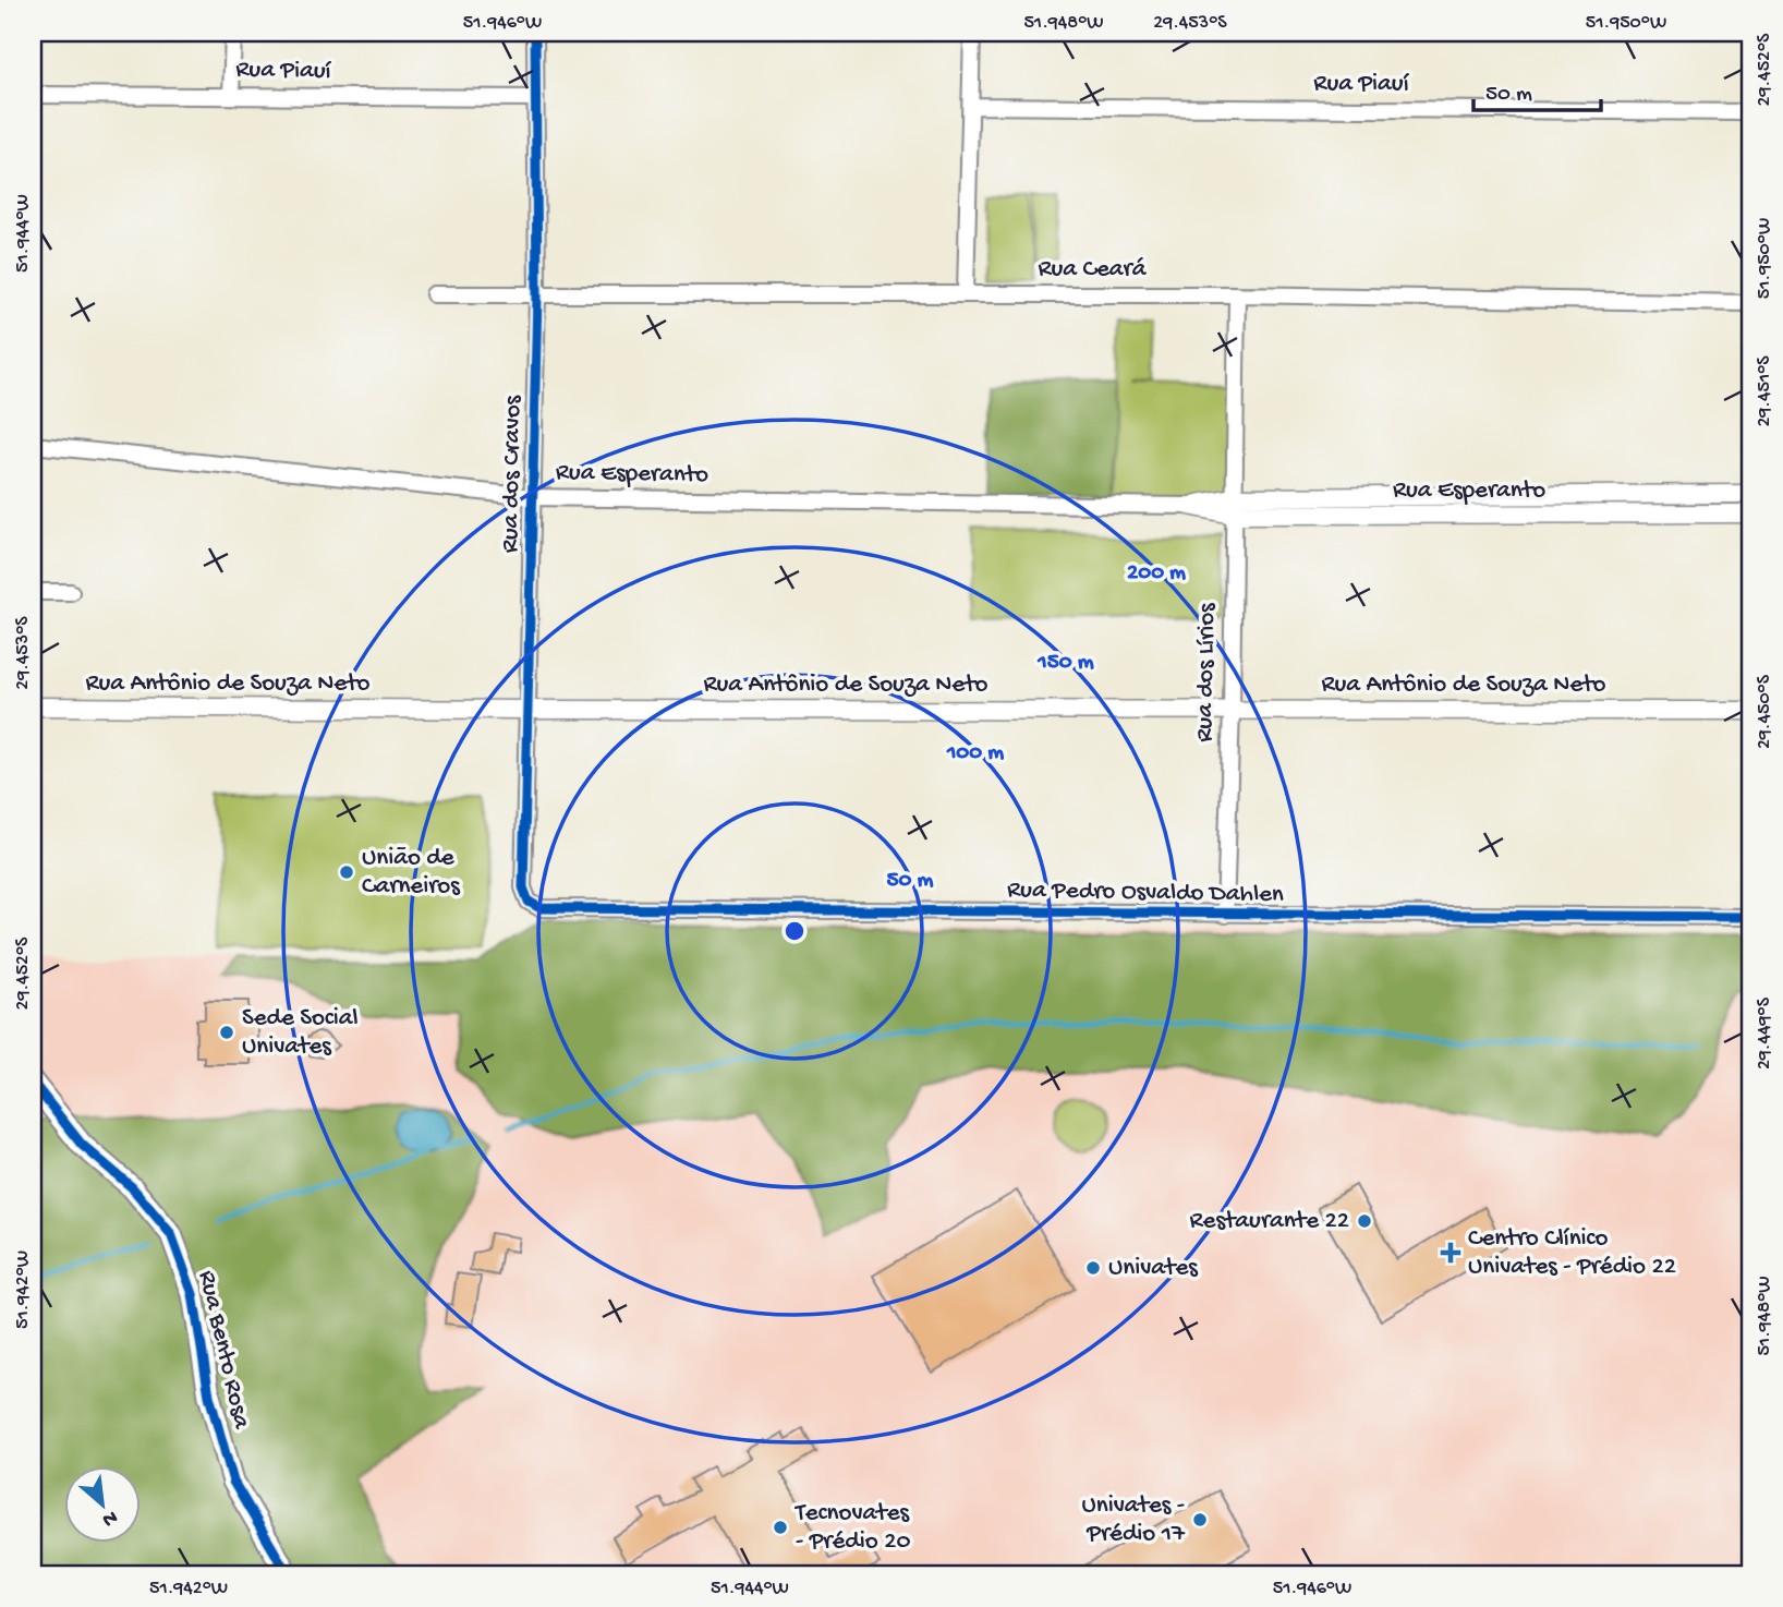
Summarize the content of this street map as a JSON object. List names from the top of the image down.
{
  "streets": {
    "main road": ["Rua Bento Rosa"],
    "street": [
      "Rua Piauí",
      "Rua Ceará",
      "Rua dos Cravos",
      "Rua Esperanto",
      "Rua dos Lírios",
      "Rua Antônio de Souza Neto",
      "Rua Pedro Osvaldo Dahlen"
    ]
  },
  "crossings": [
    ["Rua Piauí", "Rua dos Cravos"],
    ["Rua Ceará", "Rua dos Cravos"],
    ["Rua Ceará", "Rua dos Lírios"],
    ["Rua dos Cravos", "Rua Esperanto"],
    ["Rua dos Cravos", "Rua Antônio de Souza Neto"],
    ["Rua dos Cravos", "Rua Pedro Osvaldo Dahlen"],
    ["Rua Esperanto", "Rua dos Lírios"],
    ["Rua dos Lírios", "Rua Antônio de Souza Neto"],
    ["Rua dos Lírios", "Rua Pedro Osvaldo Dahlen"]
  ],
  "places": {
    "other": [
      "União de Carneiros",
      "Sede Social Univates",
      "Restaurante 22",
      "Univates",
      "Univates - Prédio 17",
      "Tecnovates - Prédio 20"
    ],
    "health": ["Centro Clínico Univates - Prédio 22"]
  },
  "scale_bar": "50 m",
  "north": "bottom right",
  "coordinates": [
    "51.946°W",
    "51.948°W",
    "29.453°S",
    "51.950°W",
    "29.452°S",
    "51.944°W",
    "29.451°S",
    "29.450°S",
    "29.449°S",
    "51.942°W"
  ],
  "rings": [
    "200 m",
    "150 m",
    "100 m",
    "50 m"
  ]
}
